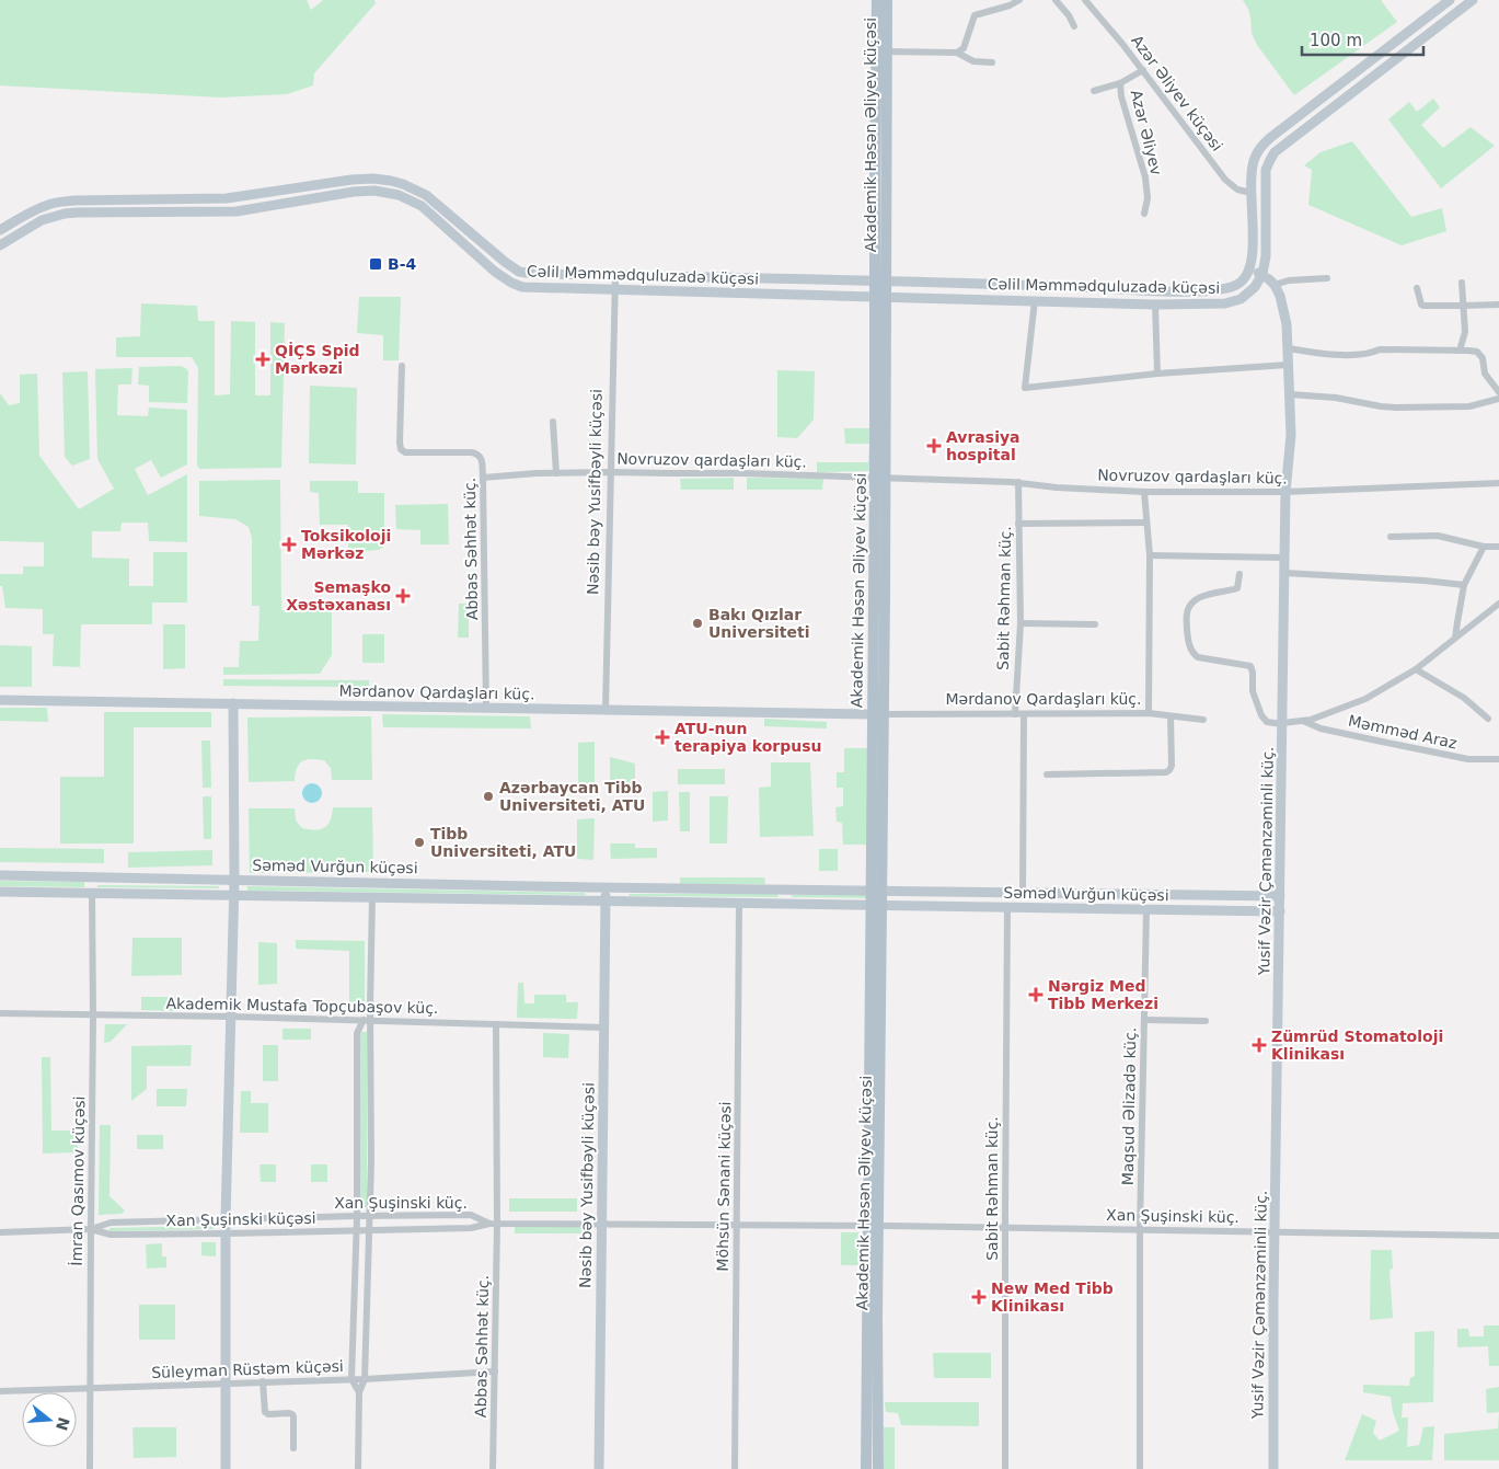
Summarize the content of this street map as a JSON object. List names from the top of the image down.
{
  "streets": {
    "main road": [
      "Akademik Həsən Əliyev küçəsi",
      "Cəlil Məmmədquluzadə küçəsi",
      "Nəsib bəy Yusifbəyli küçəsi",
      "Mərdanov Qardaşları küç.",
      "Yusif Vəzir Çəmənzəminli küç.",
      "Səməd Vurğun küçəsi"
    ],
    "street": [
      "Azər Əliyev küçəsi",
      "Azər Əliyev",
      "Novruzov qardaşları küç.",
      "Abbas Səhhət küç.",
      "Sabit Rəhman küç.",
      "Məmməd Araz",
      "Akademik Mustafa Topçubaşov küç.",
      "Maqsud Əlizadə küç.",
      "İmran Qasımov küçəsi",
      "Möhsün Sənani küçəsi",
      "Xan Şuşinski küç.",
      "Xan Şuşinski küçəsi",
      "Süleyman Rüstəm küçəsi"
    ]
  },
  "crossings": [
    ["Azər Əliyev küçəsi", "Azər Əliyev"],
    ["Akademik Həsən Əliyev küçəsi", "Cəlil Məmmədquluzadə küçəsi"],
    ["Akademik Həsən Əliyev küçəsi", "Novruzov qardaşları küç."],
    ["Akademik Həsən Əliyev küçəsi", "Mərdanov Qardaşları küç."],
    ["Akademik Həsən Əliyev küçəsi", "Səməd Vurğun küçəsi"],
    ["Akademik Həsən Əliyev küçəsi", "Xan Şuşinski küç."],
    ["Cəlil Məmmədquluzadə küçəsi", "Nəsib bəy Yusifbəyli küçəsi"],
    ["Cəlil Məmmədquluzadə küçəsi", "Yusif Vəzir Çəmənzəminli küç."],
    ["Novruzov qardaşları küç.", "Nəsib bəy Yusifbəyli küçəsi"],
    ["Novruzov qardaşları küç.", "Abbas Səhhət küç."],
    ["Novruzov qardaşları küç.", "Sabit Rəhman küç."],
    ["Novruzov qardaşları küç.", "Yusif Vəzir Çəmənzəminli küç."],
    ["Nəsib bəy Yusifbəyli küçəsi", "Mərdanov Qardaşları küç."],
    ["Nəsib bəy Yusifbəyli küçəsi", "Səməd Vurğun küçəsi"],
    ["Nəsib bəy Yusifbəyli küçəsi", "Akademik Mustafa Topçubaşov küç."],
    ["Nəsib bəy Yusifbəyli küçəsi", "Xan Şuşinski küç."],
    ["Abbas Səhhət küç.", "Mərdanov Qardaşları küç."],
    ["Abbas Səhhət küç.", "Akademik Mustafa Topçubaşov küç."],
    ["Abbas Səhhət küç.", "Xan Şuşinski küç."],
    ["Abbas Səhhət küç.", "Xan Şuşinski küçəsi"],
    ["Abbas Səhhət küç.", "Süleyman Rüstəm küçəsi"],
    ["Sabit Rəhman küç.", "Mərdanov Qardaşları küç."],
    ["Sabit Rəhman küç.", "Səməd Vurğun küçəsi"],
    ["Sabit Rəhman küç.", "Xan Şuşinski küç."],
    ["Yusif Vəzir Çəmənzəminli küç.", "Səməd Vurğun küçəsi"],
    ["Yusif Vəzir Çəmənzəminli küç.", "Xan Şuşinski küç."],
    ["Səməd Vurğun küçəsi", "Maqsud Əlizadə küç."],
    ["Səməd Vurğun küçəsi", "İmran Qasımov küçəsi"],
    ["Səməd Vurğun küçəsi", "Möhsün Sənani küçəsi"],
    ["Akademik Mustafa Topçubaşov küç.", "İmran Qasımov küçəsi"],
    ["Maqsud Əlizadə küç.", "Xan Şuşinski küç."],
    ["İmran Qasımov küçəsi", "Xan Şuşinski küç."],
    ["İmran Qasımov küçəsi", "Xan Şuşinski küçəsi"],
    ["İmran Qasımov küçəsi", "Süleyman Rüstəm küçəsi"],
    ["Möhsün Sənani küçəsi", "Xan Şuşinski küç."],
    ["Xan Şuşinski küç.", "Xan Şuşinski küçəsi"]
  ],
  "places": {
    "transit": ["B-4"],
    "health": [
      "QİÇS Spid Mərkəzi",
      "Avrasiya hospital",
      "Toksikoloji Mərkəz",
      "Semaşko Xəstəxanası",
      "ATU-nun terapiya korpusu",
      "Nərgiz Med Tibb Merkezi",
      "Zümrüd Stomatoloji Klinikası",
      "New Med Tibb Klinikası"
    ],
    "other": ["Bakı Qızlar Universiteti", "Azərbaycan Tibb Universiteti, ATU", "Tibb Universiteti, ATU"]
  },
  "scale_bar": "100 m",
  "north": "right"
}
